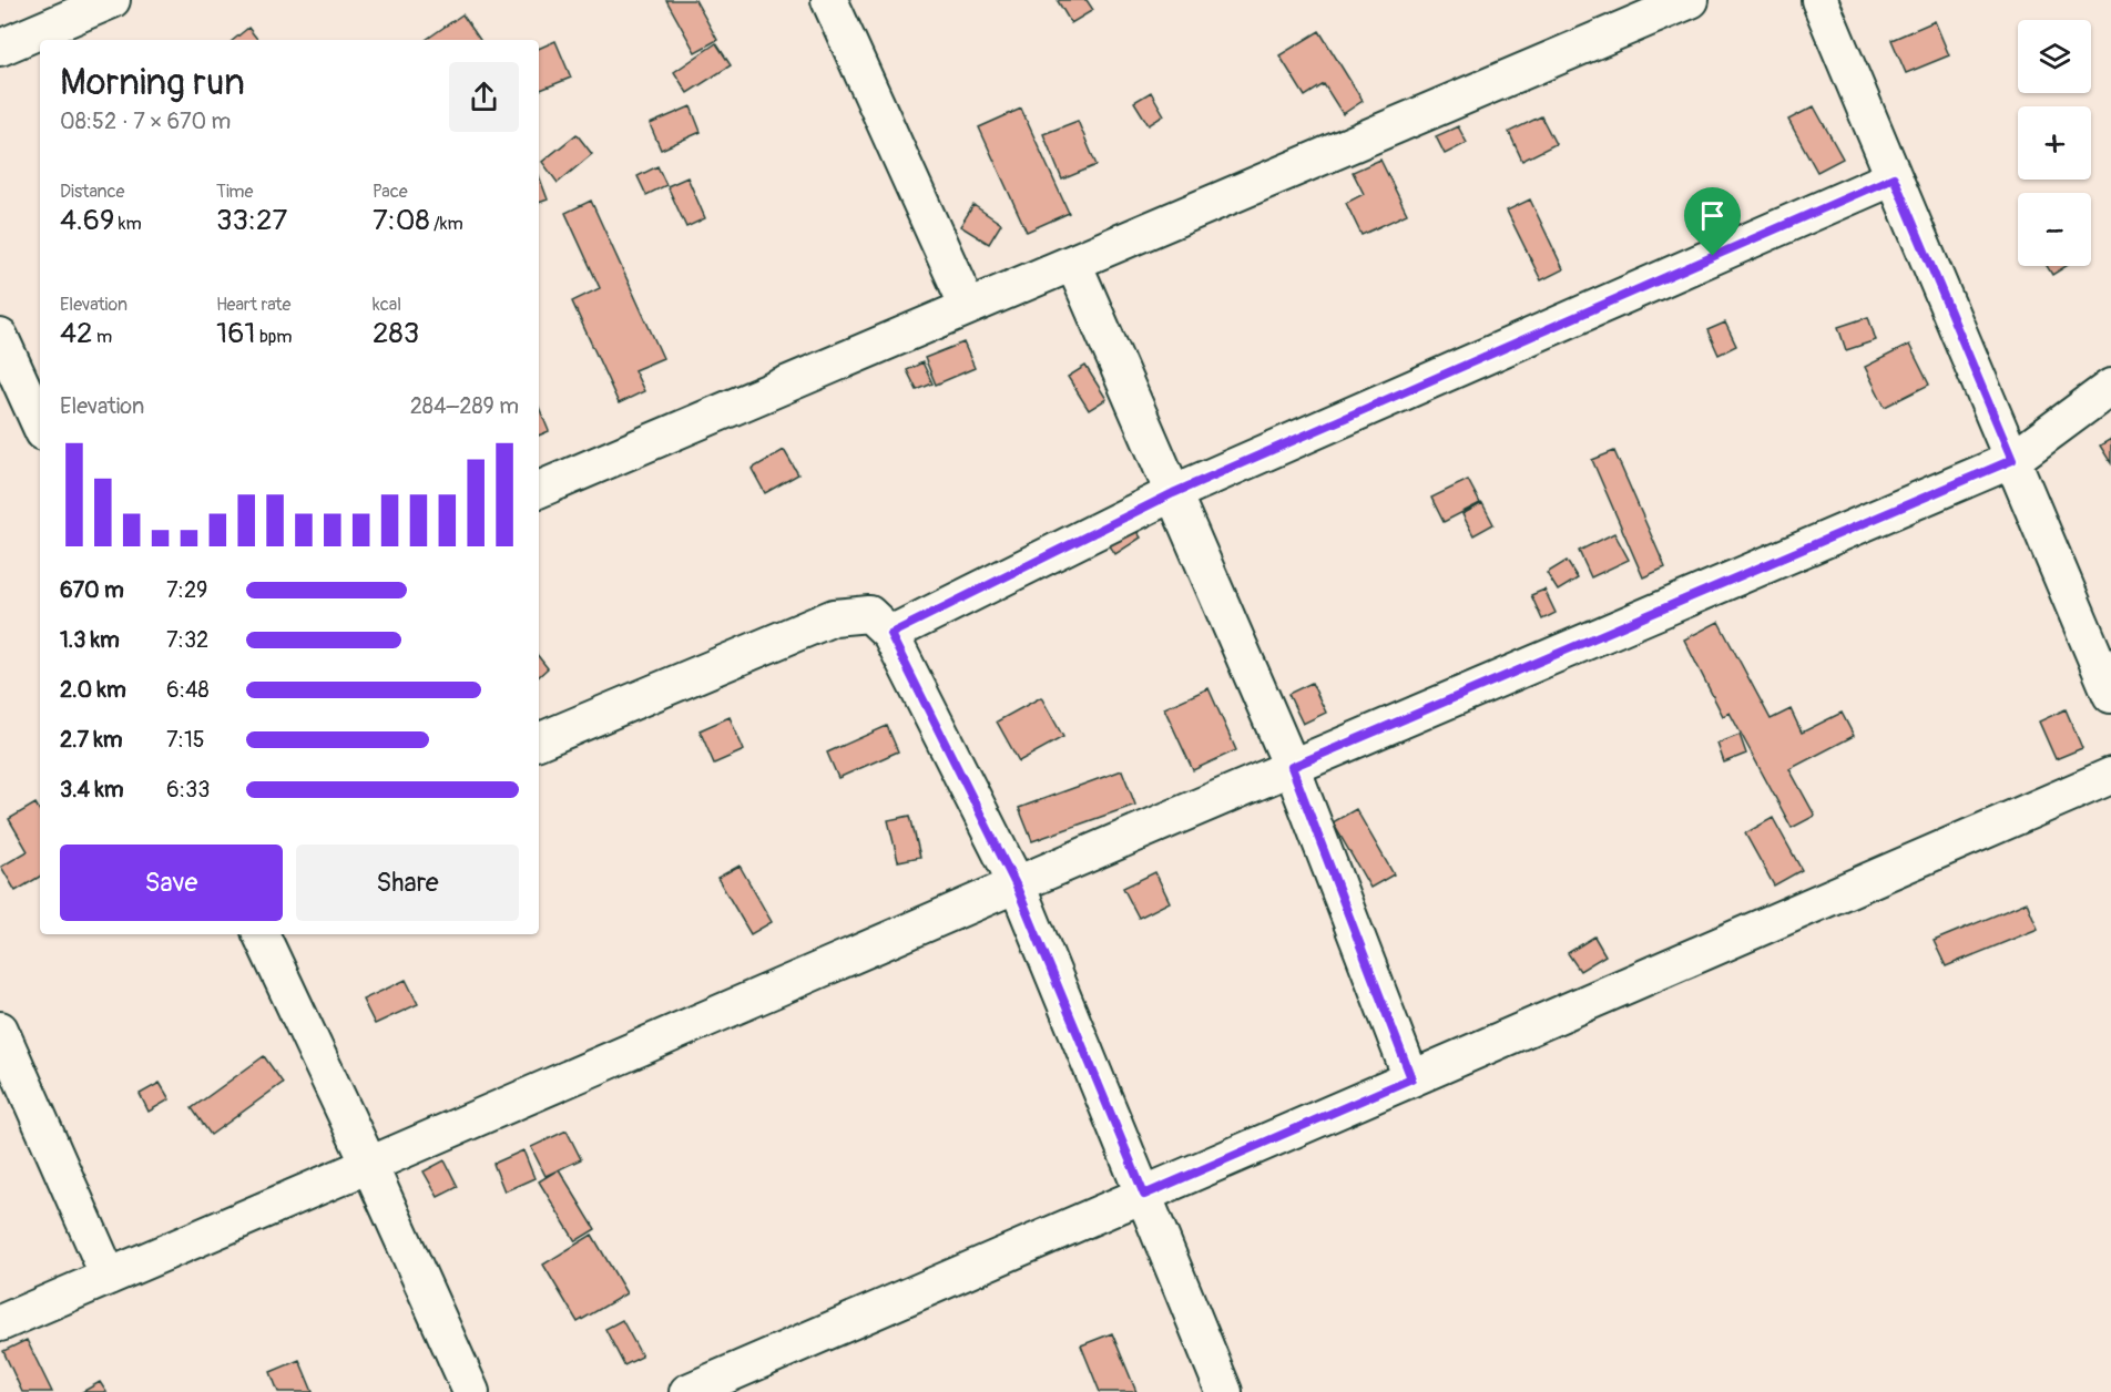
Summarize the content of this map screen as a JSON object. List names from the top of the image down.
{
  "page": {
    "map_buttons": ["+", "−"],
    "heading": ["Morning run", "08:52 · 7 × 670 m"],
    "stats": [
      ["Distance", "4.69 km"],
      ["Time", "33:27"],
      ["Pace", "7:08 /km"],
      ["Elevation", "42 m"],
      ["Heart rate", "161 bpm"],
      ["kcal", "283"]
    ],
    "chart": ["Elevation", "284–289 m"],
    "list": [
      {
        "name": "670 m",
        "note": "7:29"
      },
      {
        "name": "1.3 km",
        "note": "7:32"
      },
      {
        "name": "2.0 km",
        "note": "6:48"
      },
      {
        "name": "2.7 km",
        "note": "7:15"
      },
      {
        "name": "3.4 km",
        "note": "6:33"
      }
    ],
    "buttons": ["Save", "Share"]
  }
}
